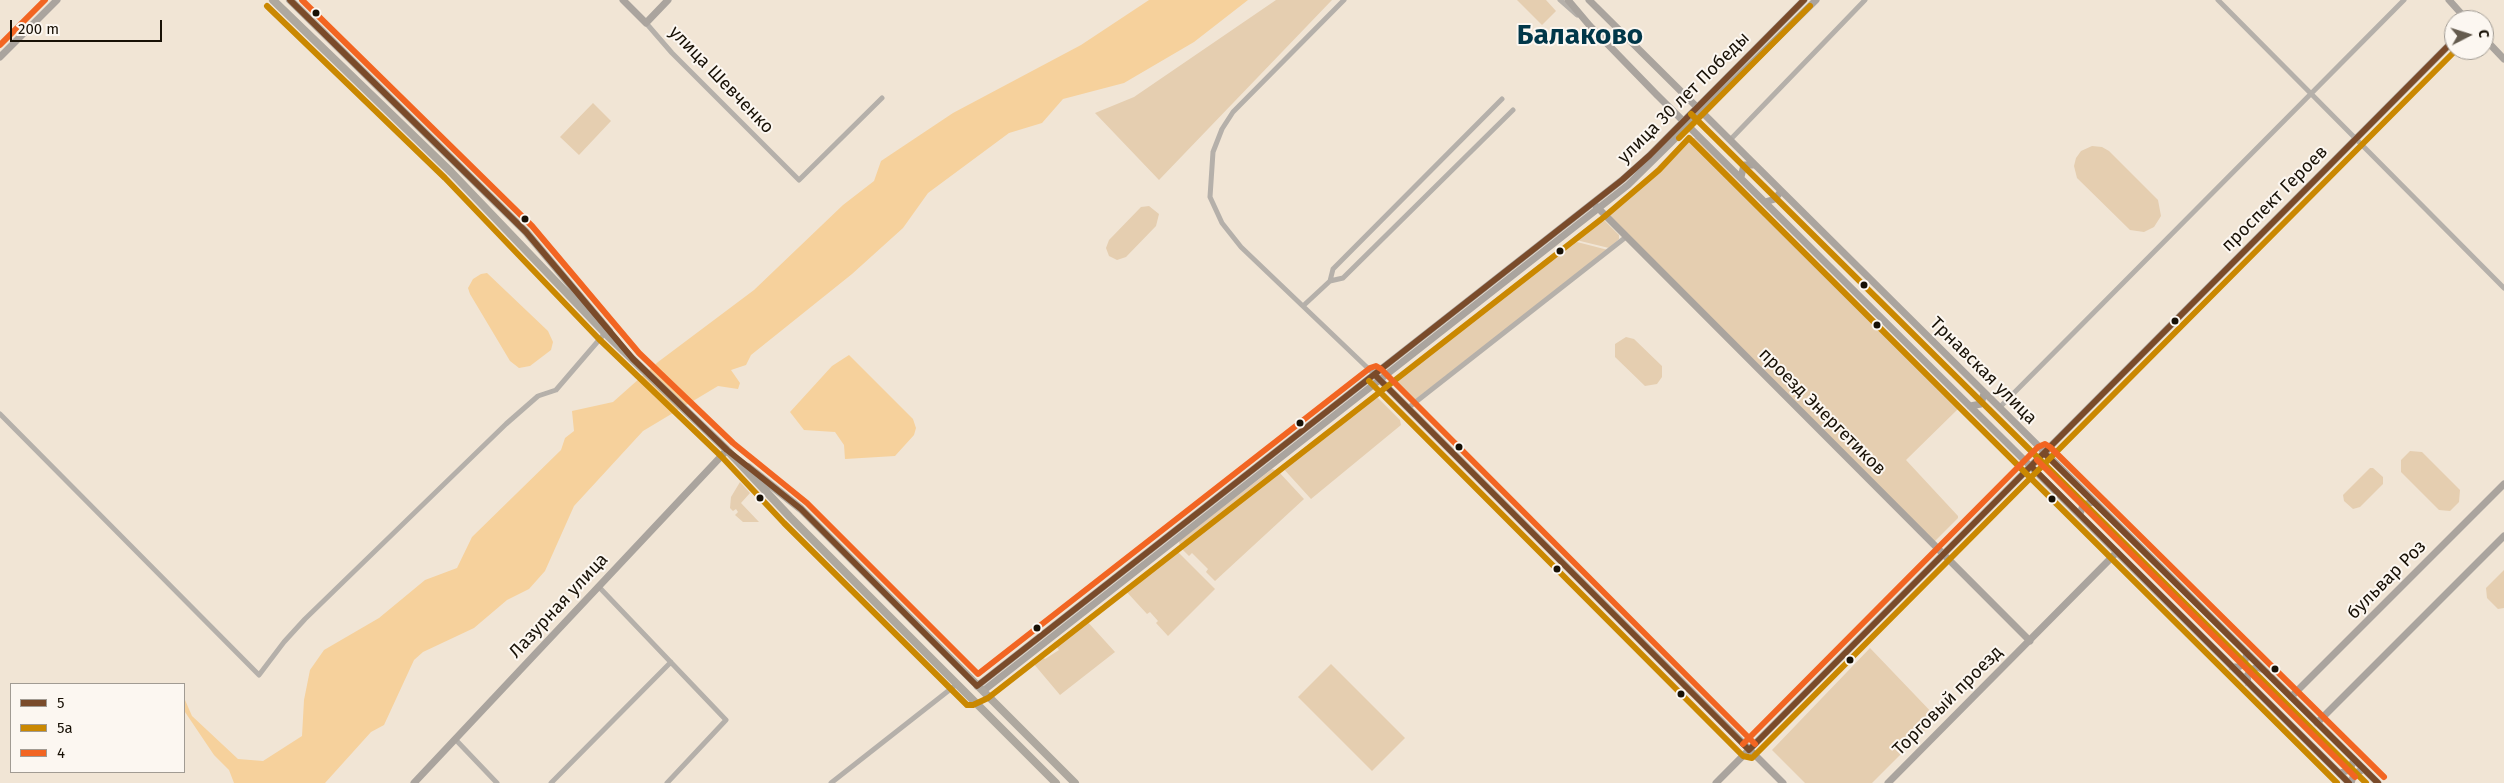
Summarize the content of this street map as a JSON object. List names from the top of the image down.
{
  "streets": {
    "main road": [
      "улица Шевченко",
      "улица 30 лет Победы",
      "проспект Героев",
      "Трнавская улица",
      "проезд Энергетиков",
      "бульвар Роз",
      "Лазурная улица",
      "Торговый проезд"
    ]
  },
  "crossings": [
    ["улица 30 лет Победы", "Трнавская улица"],
    ["улица 30 лет Победы", "проезд Энергетиков"],
    ["проспект Героев", "Трнавская улица"],
    ["проспект Героев", "проезд Энергетиков"],
    ["Трнавская улица", "бульвар Роз"],
    ["Трнавская улица", "Торговый проезд"],
    ["проезд Энергетиков", "Торговый проезд"]
  ],
  "districts": ["Балаково"],
  "lines": ["transit line 5", "transit line 4", "transit line 5а"],
  "legend": ["5", "5а", "4"],
  "scale_bar": "200 m",
  "north": "right"
}
